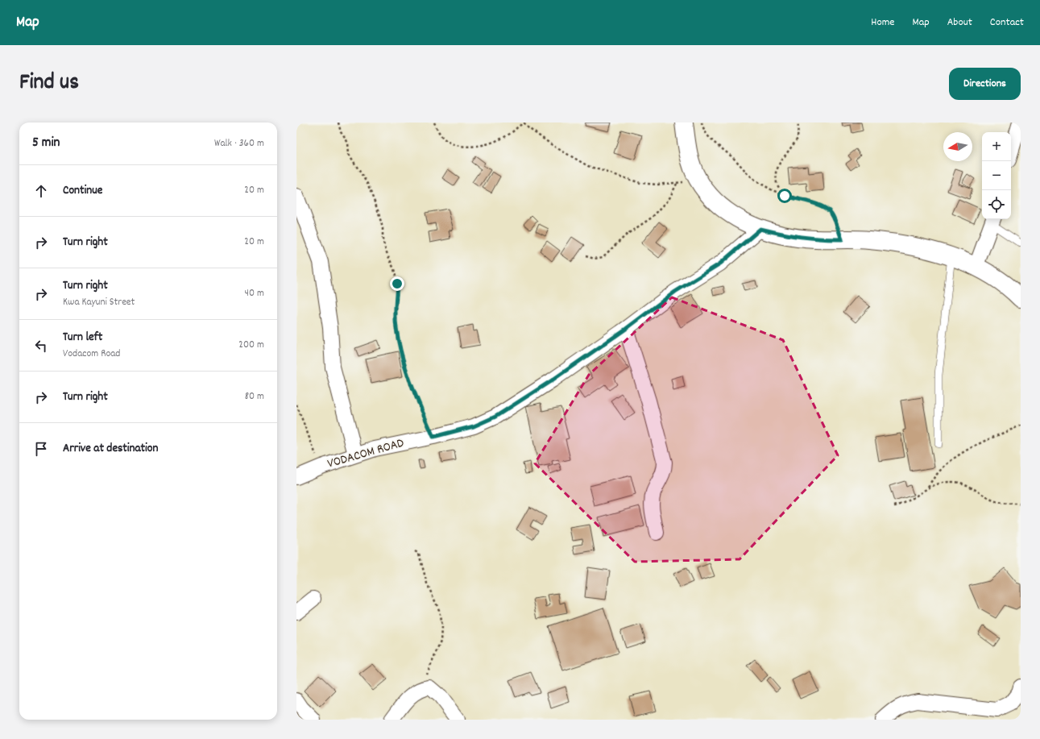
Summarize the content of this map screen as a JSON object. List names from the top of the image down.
{
  "streets": {
    "street": ["VODACOM ROAD"]
  },
  "north": "left",
  "page": {
    "header": "Map",
    "nav": [
      "Home",
      "Map",
      "About",
      "Contact"
    ],
    "title": "Find us",
    "buttons": "Directions",
    "heading": ["5 min", "Walk · 360 m"],
    "map_buttons": ["+", "−"],
    "list": [
      ["Continue", "20 m"],
      ["Turn right", "20 m"],
      ["Turn right", "Kwa Kayuni Street", "40 m"],
      ["Turn left", "Vodacom Road", "200 m"],
      ["Turn right", "80 m"],
      "Arrive at destination"
    ]
  }
}
